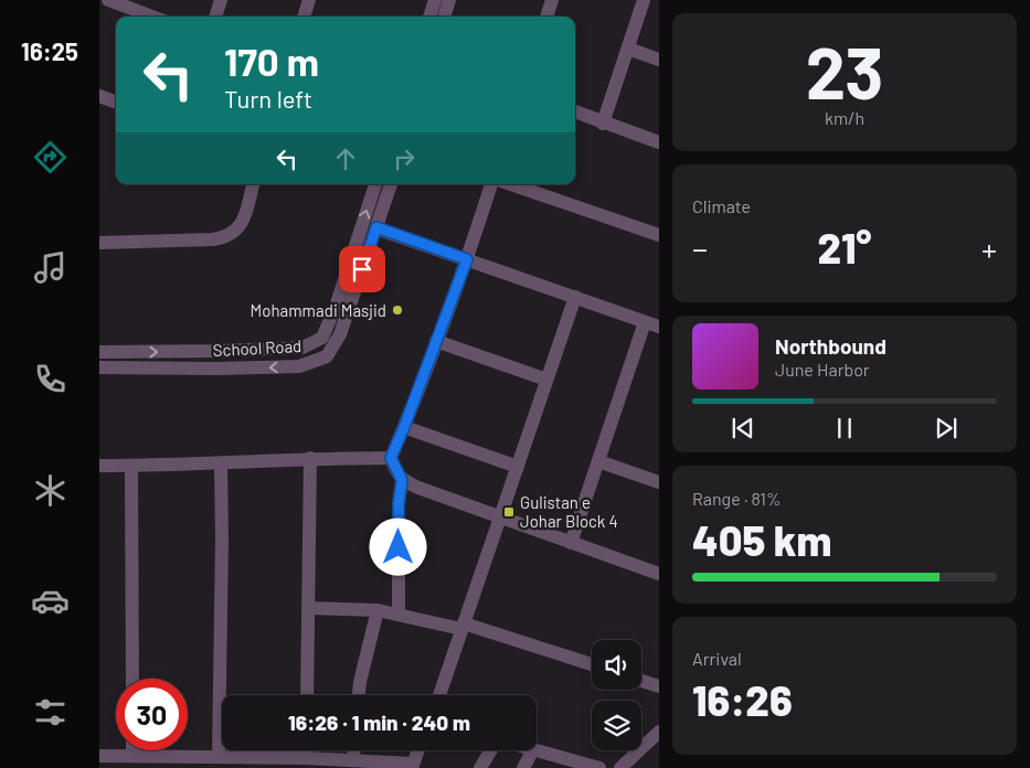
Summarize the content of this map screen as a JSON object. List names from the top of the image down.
{
  "streets": {
    "street": ["School Road"]
  },
  "places": {
    "other": ["Mohammadi Masjid"],
    "transit": ["Gulistan e Johar Block 4"]
  },
  "page": {
    "tabs": "16:25",
    "tile": [
      ["23", "km/h"],
      "Climate",
      ["Range · 81%", "405 km"],
      ["Arrival", "16:26"]
    ],
    "turn": ["170 m", "Turn left"],
    "heat": ["−", "21°", "+"],
    "song": ["Northbound", "June Harbor"],
    "limit": "30",
    "trip": "16:26 · 1 min · 240 m"
  }
}
